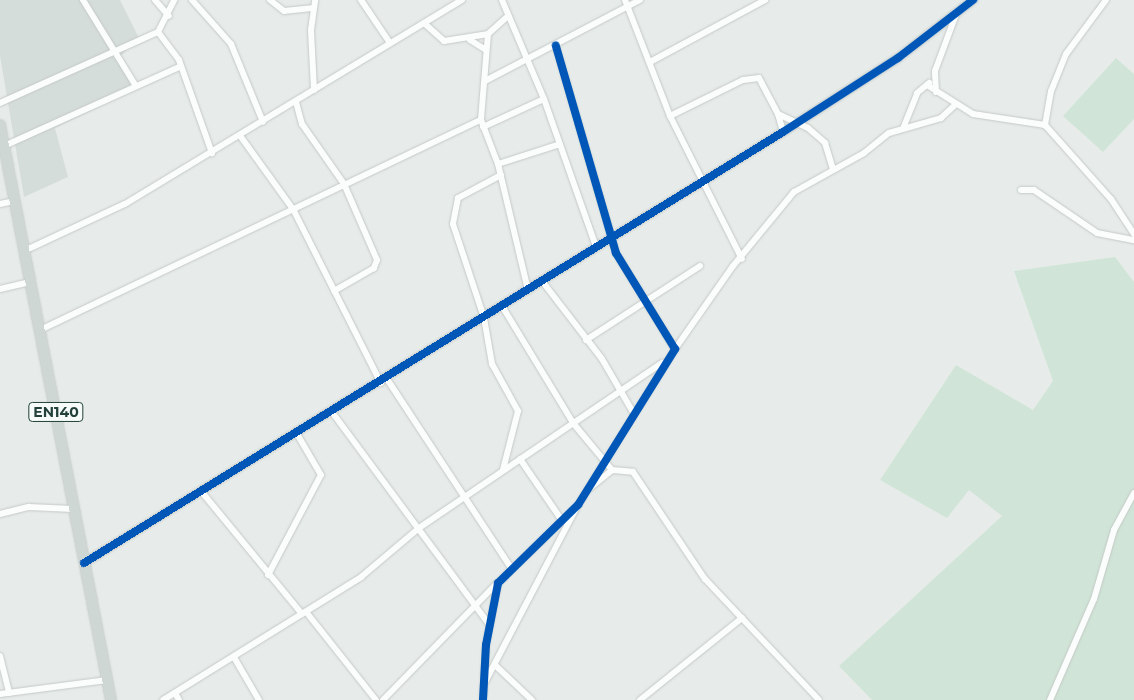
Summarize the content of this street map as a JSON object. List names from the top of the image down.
{
  "streets": {
    "main road": ["EN140"]
  }
}
